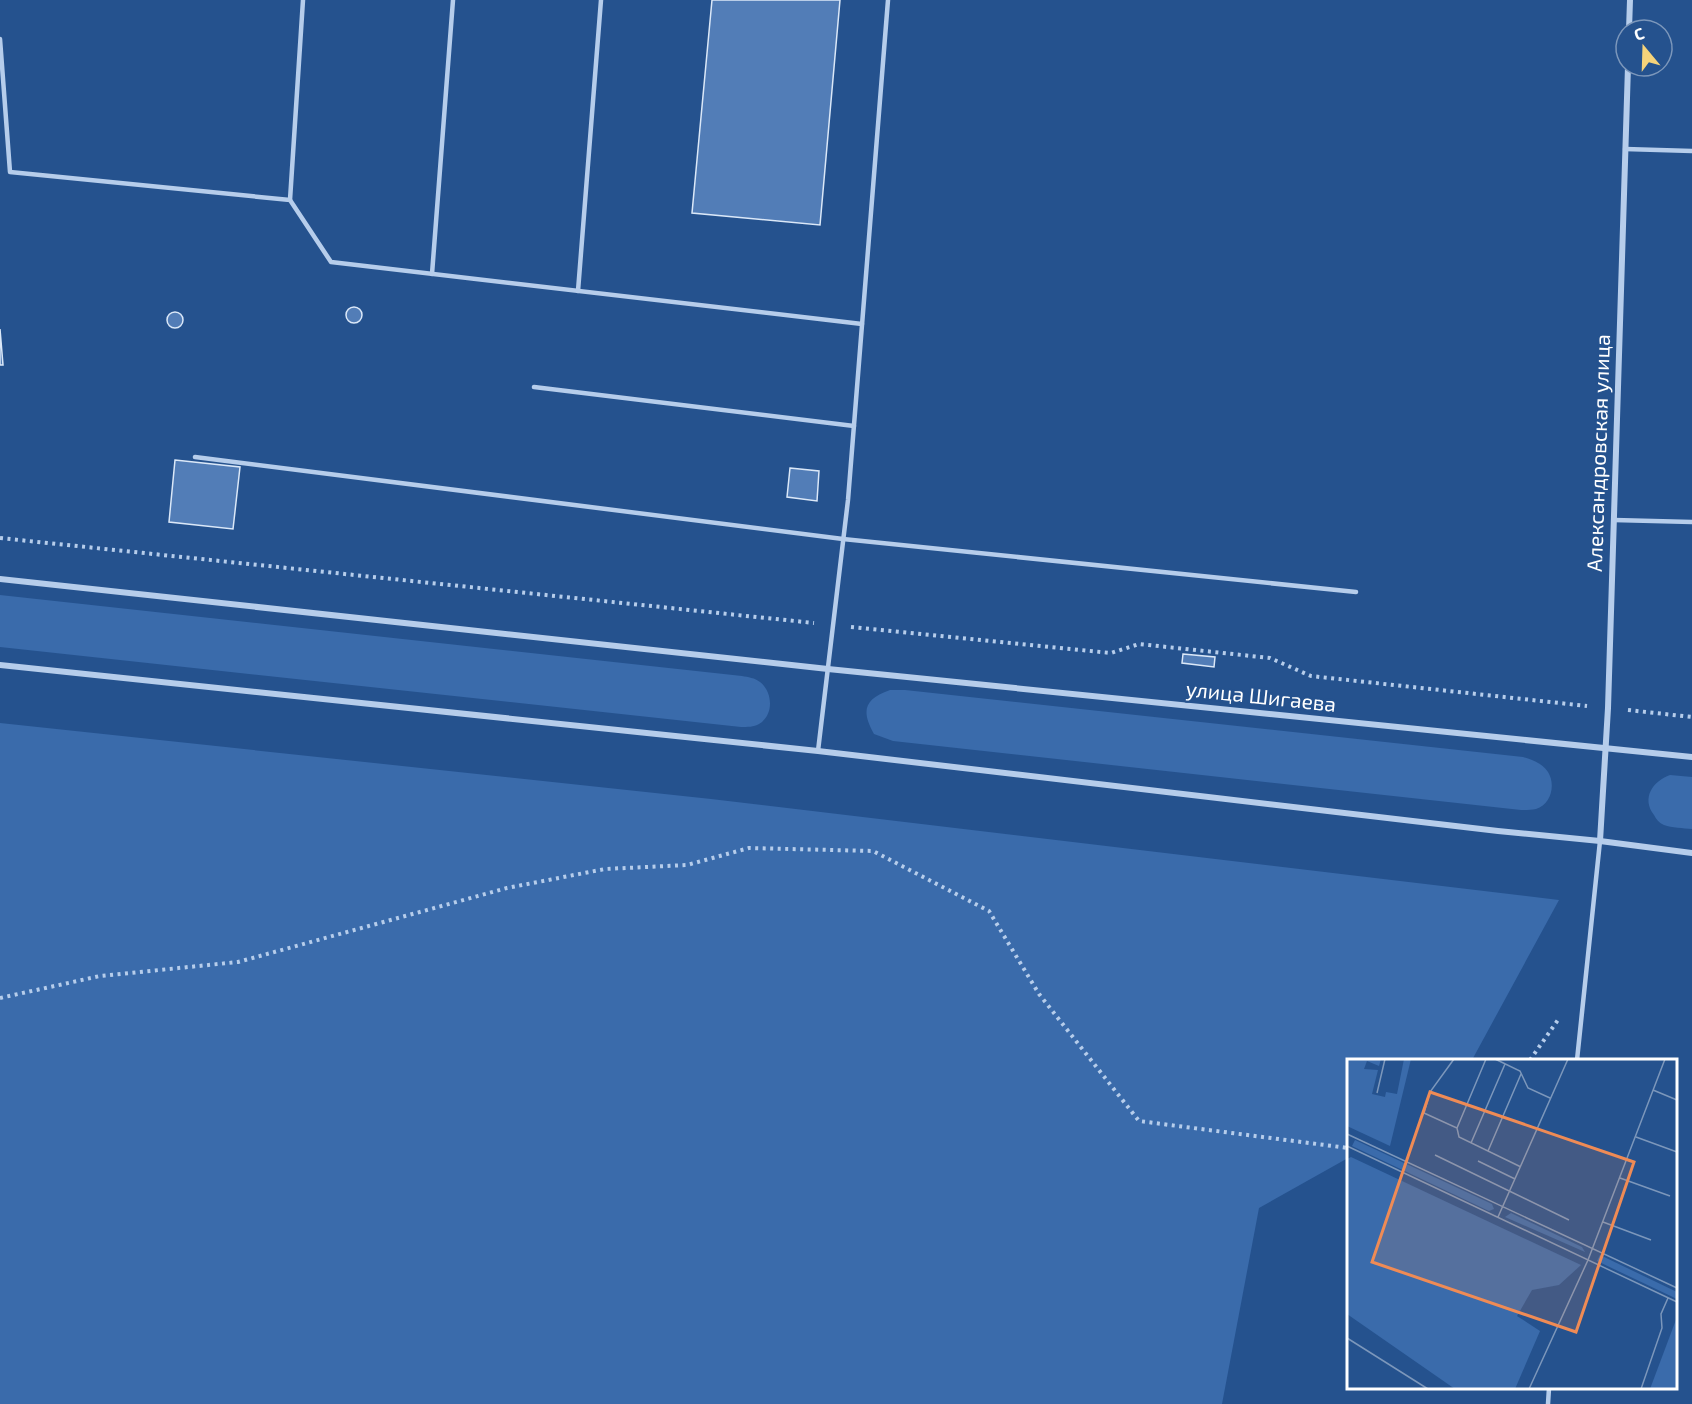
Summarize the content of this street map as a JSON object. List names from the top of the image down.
{
  "streets": {
    "street": ["Александровская улица", "улица Шигаева"]
  },
  "crossings": [
    ["Александровская улица", "улица Шигаева"]
  ],
  "north": "top"
}
